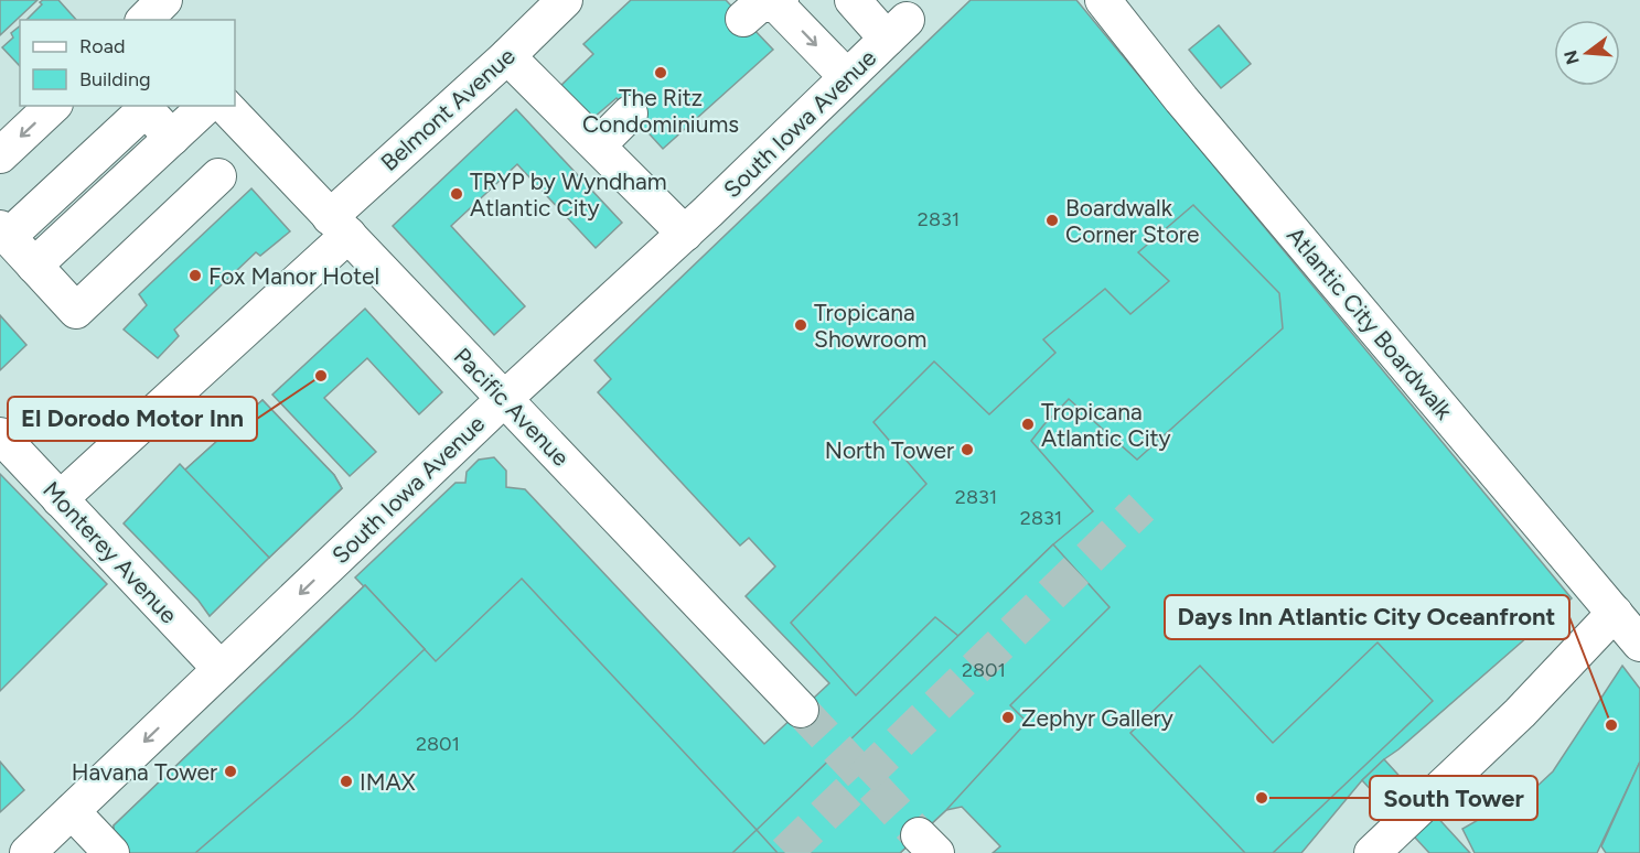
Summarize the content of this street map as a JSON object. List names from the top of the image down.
{
  "streets": {
    "street": [
      "Belmont Avenue",
      "South Iowa Avenue",
      "Atlantic City Boardwalk",
      "Pacific Avenue",
      "Monterey Avenue"
    ]
  },
  "crossings": [
    ["Belmont Avenue", "Pacific Avenue"],
    ["Belmont Avenue", "Monterey Avenue"],
    ["South Iowa Avenue", "Pacific Avenue"],
    ["South Iowa Avenue", "Monterey Avenue"]
  ],
  "one_way": ["South Iowa Avenue"],
  "places": [
    "The Ritz Condominiums",
    "TRYP by Wyndham Atlantic City",
    "Boardwalk Corner Store",
    "Fox Manor Hotel",
    "Tropicana Showroom",
    "El Dorodo Motor Inn",
    "Tropicana Atlantic City",
    "North Tower",
    "Zephyr Gallery",
    "Days Inn Atlantic City Oceanfront",
    "Havana Tower",
    "IMAX",
    "South Tower"
  ],
  "house_numbers": [
    "2831",
    "2831",
    "2831",
    "2801",
    "2801"
  ],
  "legend": ["Road", "Building"],
  "north": "left"
}
